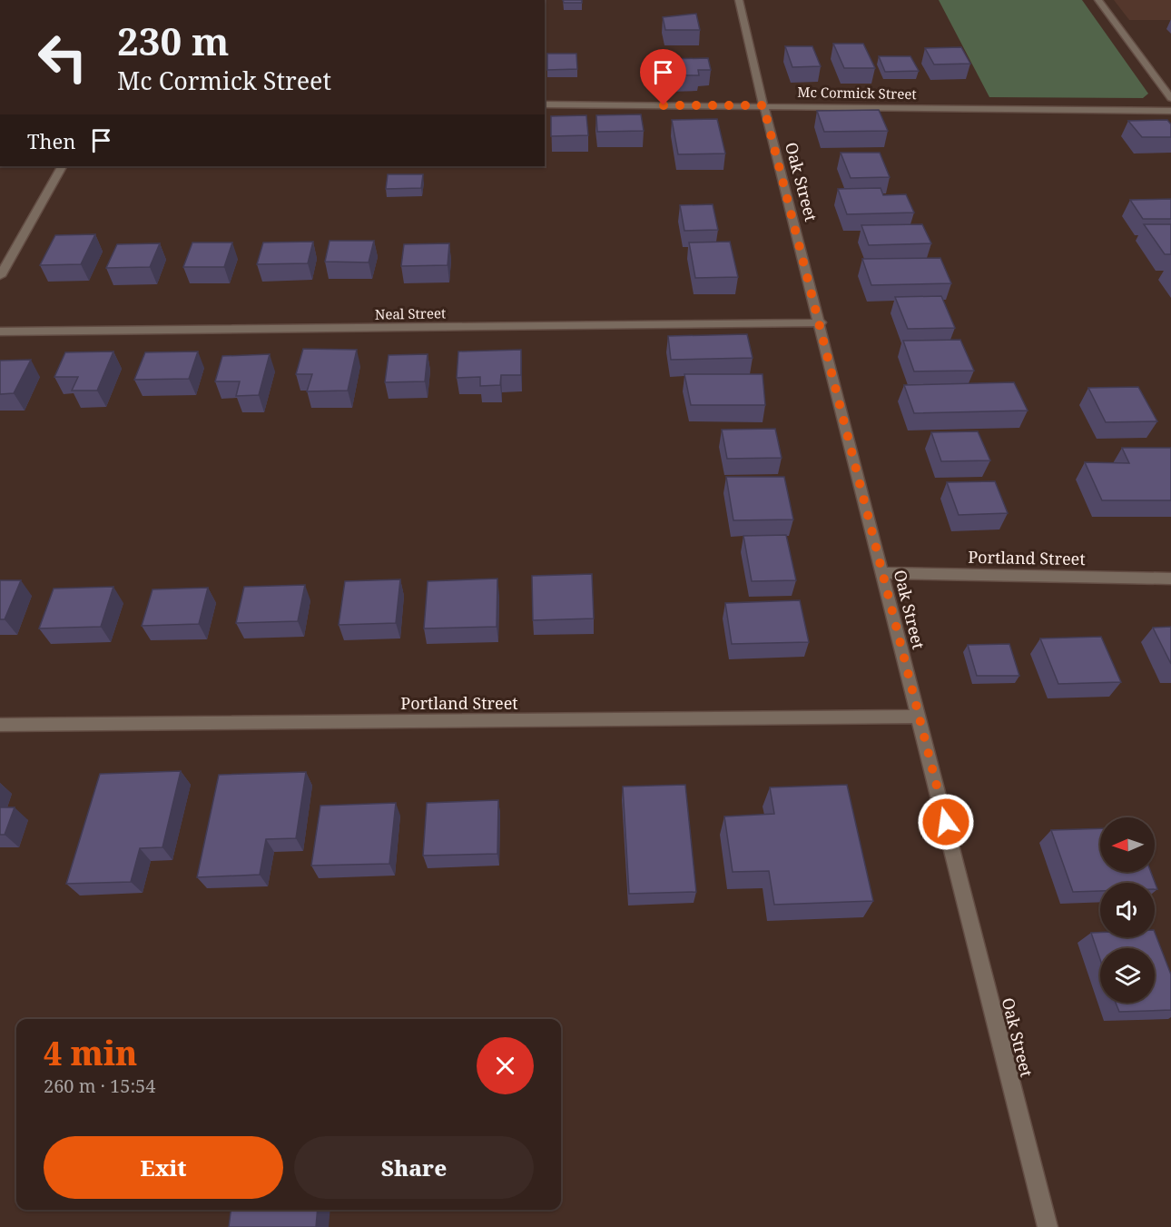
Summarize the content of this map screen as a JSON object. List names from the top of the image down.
{
  "streets": {
    "street": [
      "Mc Cormick Street",
      "Oak Street",
      "Neal Street",
      "Portland Street"
    ]
  },
  "crossings": [
    ["Mc Cormick Street", "Oak Street"],
    ["Oak Street", "Neal Street"],
    ["Oak Street", "Portland Street"]
  ],
  "north": "left",
  "page": {
    "turn": ["230 m", "Mc Cormick Street"],
    "then": "Then",
    "heading": ["4 min", "260 m · 15:54"],
    "buttons": ["Exit", "Share"]
  }
}
